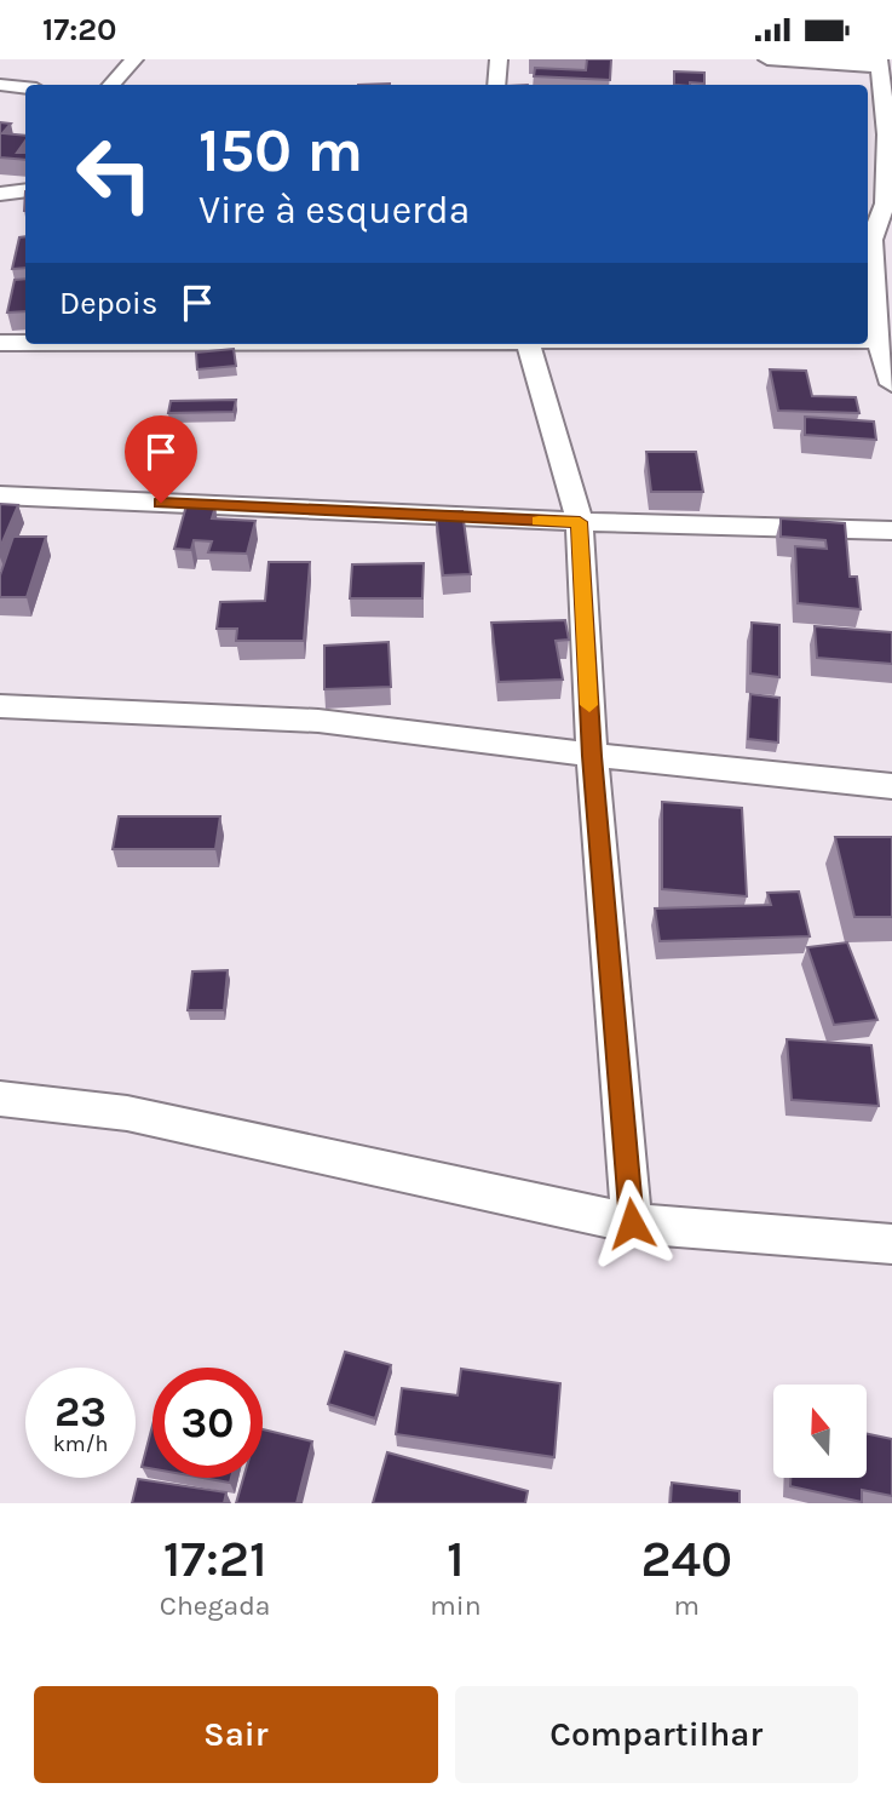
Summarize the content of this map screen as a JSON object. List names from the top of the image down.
{
  "north": "top",
  "page": {
    "status": "17:20",
    "turn": ["150 m", "Vire à esquerda"],
    "then": "Depois",
    "speed": "23 km/h",
    "limit": "30",
    "eta": [
      "17:21",
      "Chegada",
      "1",
      "min",
      "240",
      "m"
    ],
    "buttons": ["Sair", "Compartilhar"]
  }
}
